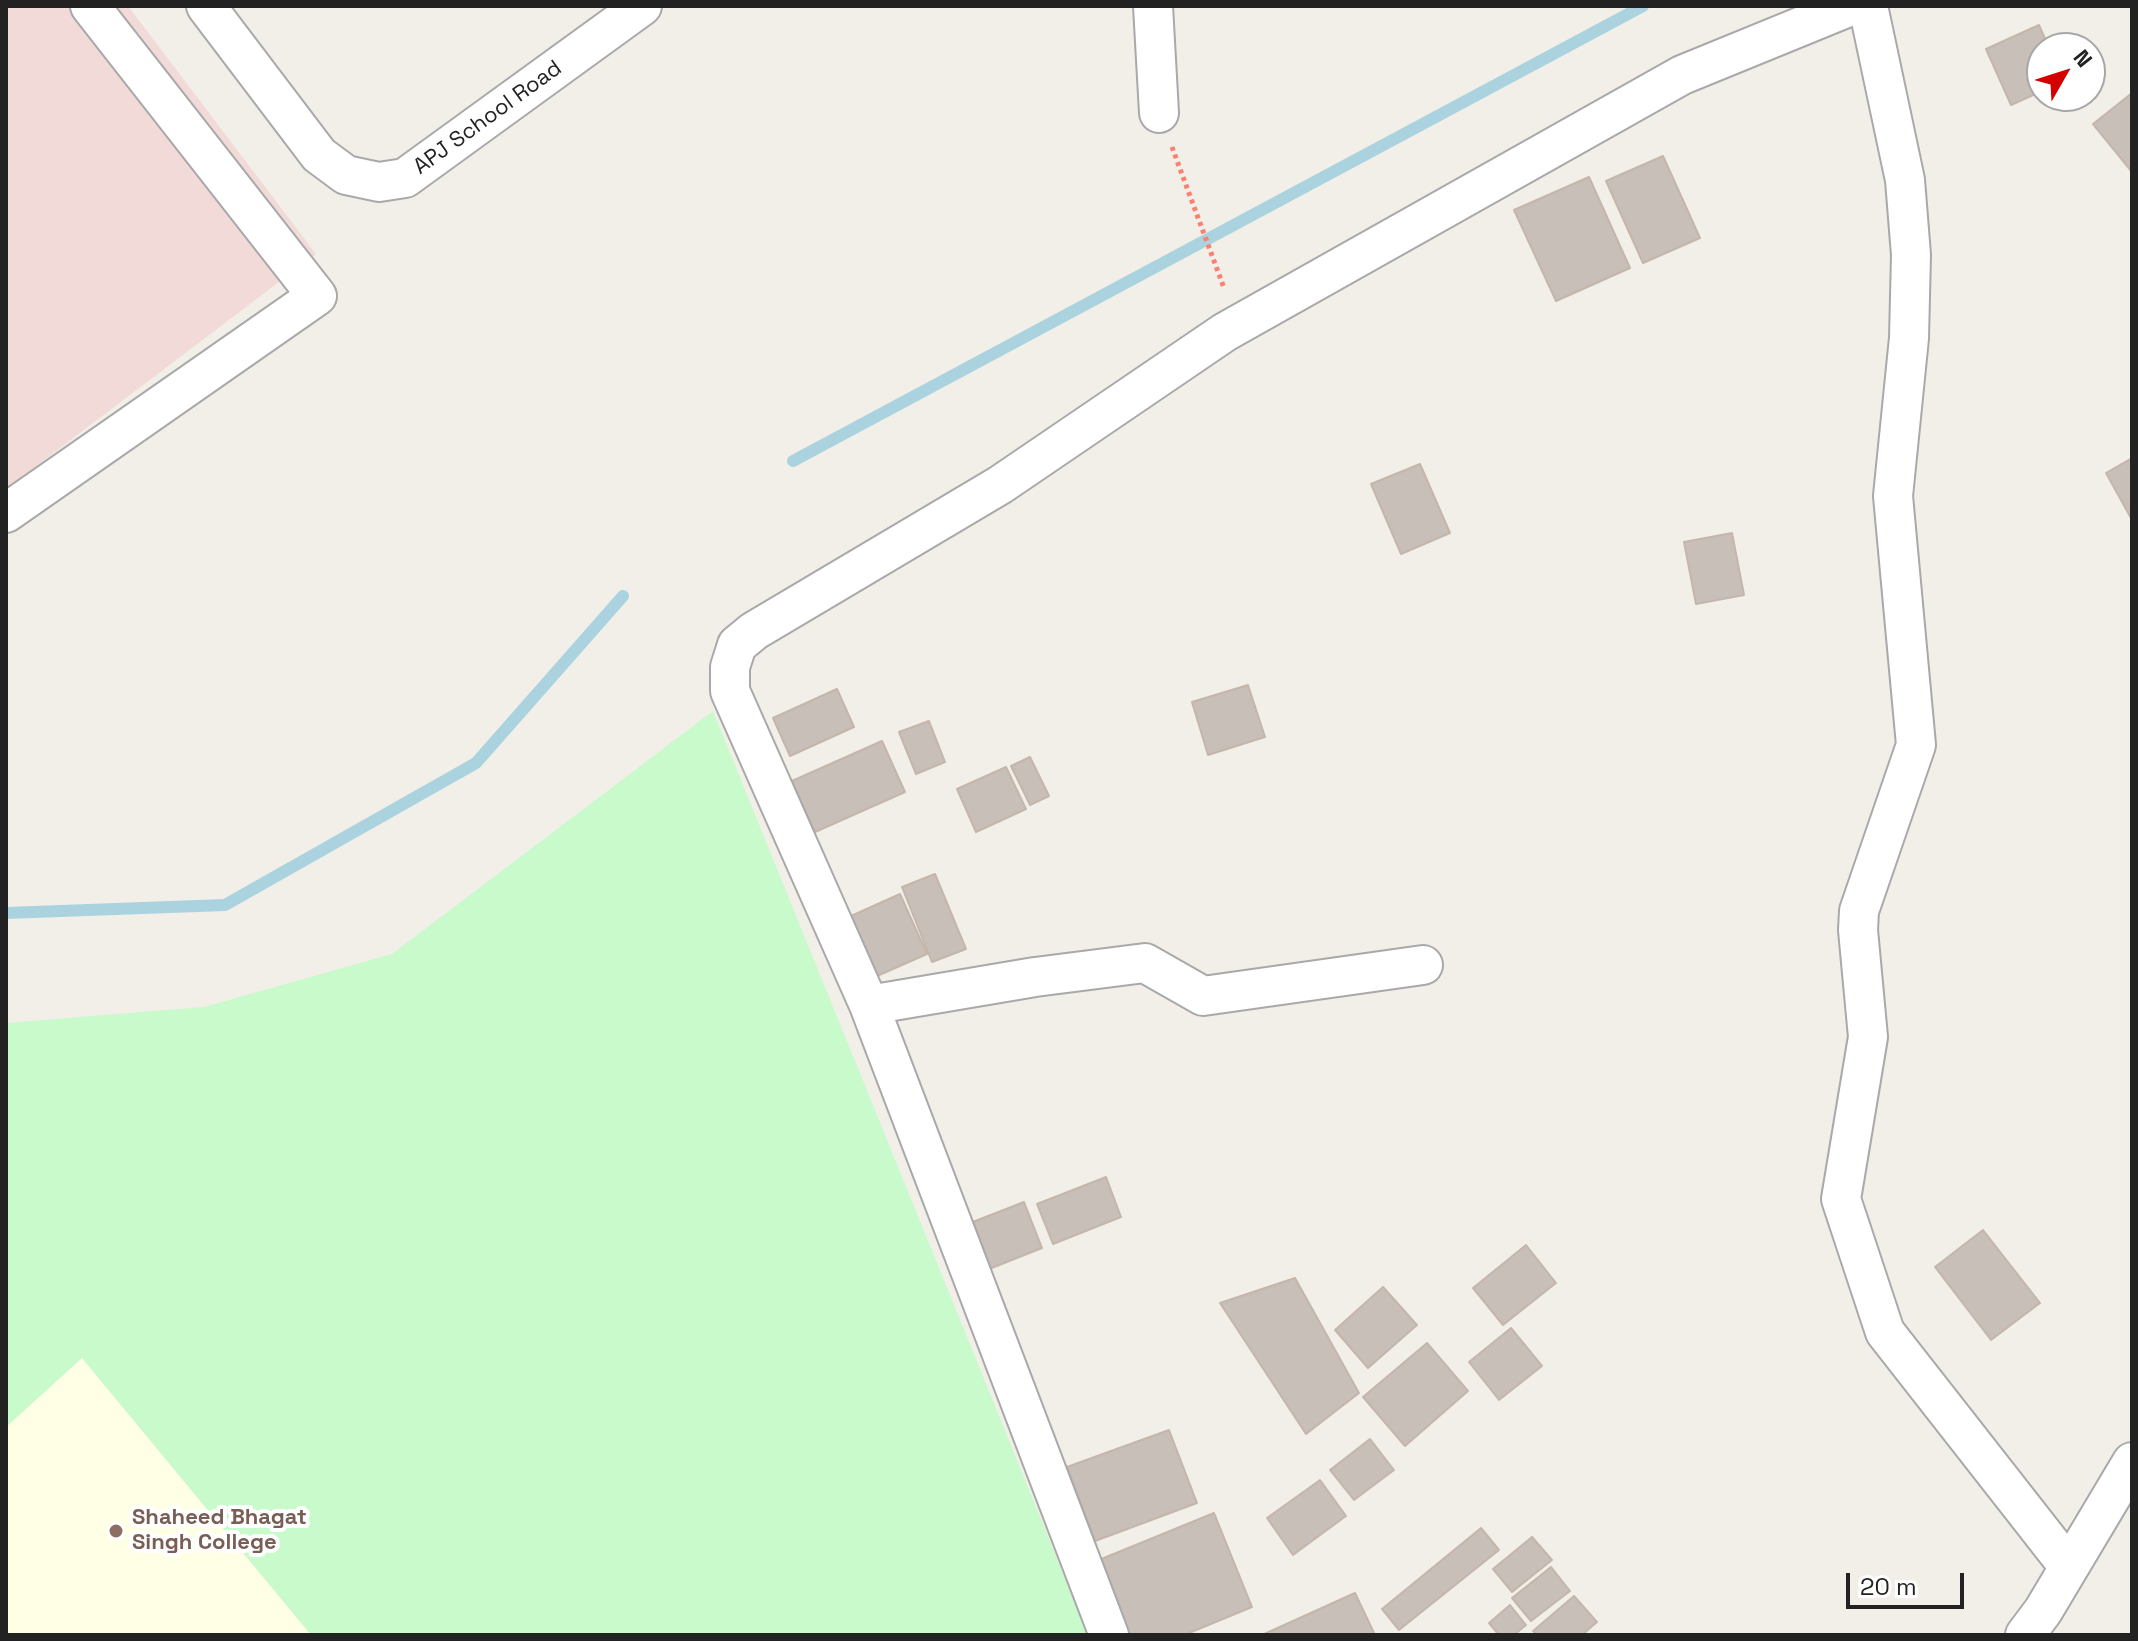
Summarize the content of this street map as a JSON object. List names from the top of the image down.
{
  "streets": {
    "street": ["APJ School Road"]
  },
  "places": ["Shaheed Bhagat Singh College"],
  "scale_bar": "20 m",
  "north": "top right"
}
